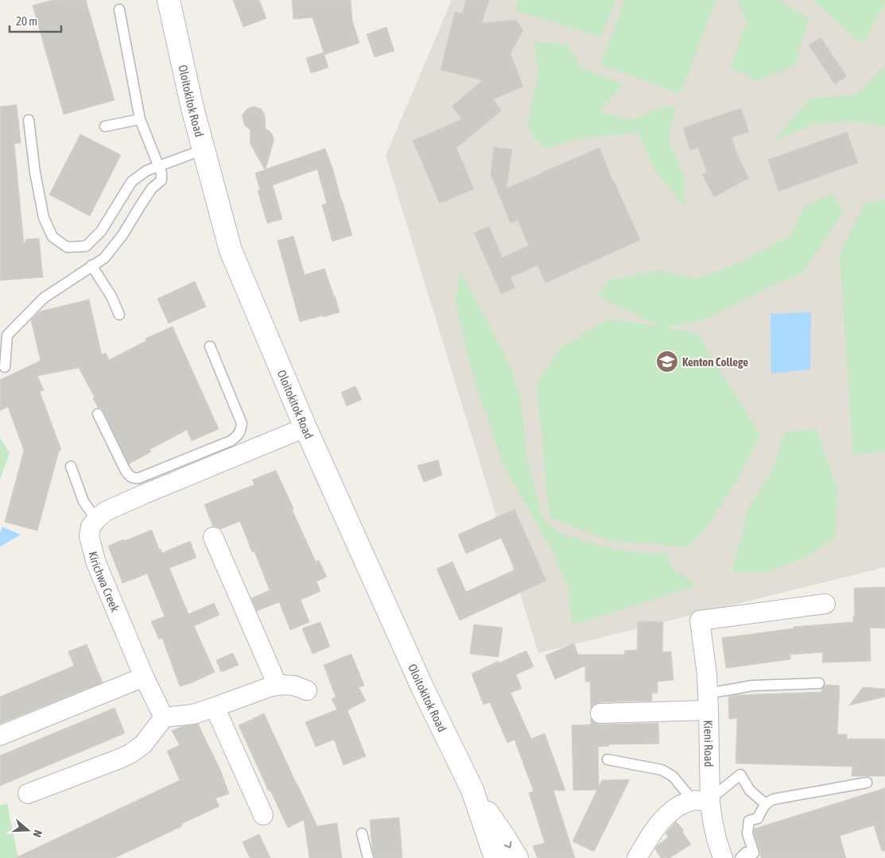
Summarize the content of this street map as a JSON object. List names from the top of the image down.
{
  "streets": {
    "main road": ["Oloitokitok Road"],
    "street": ["Kirichwa Creek", "Kieni Road"]
  },
  "places": {
    "school or university": ["Kenton College"]
  },
  "scale_bar": "20 m",
  "north": "right"
}
